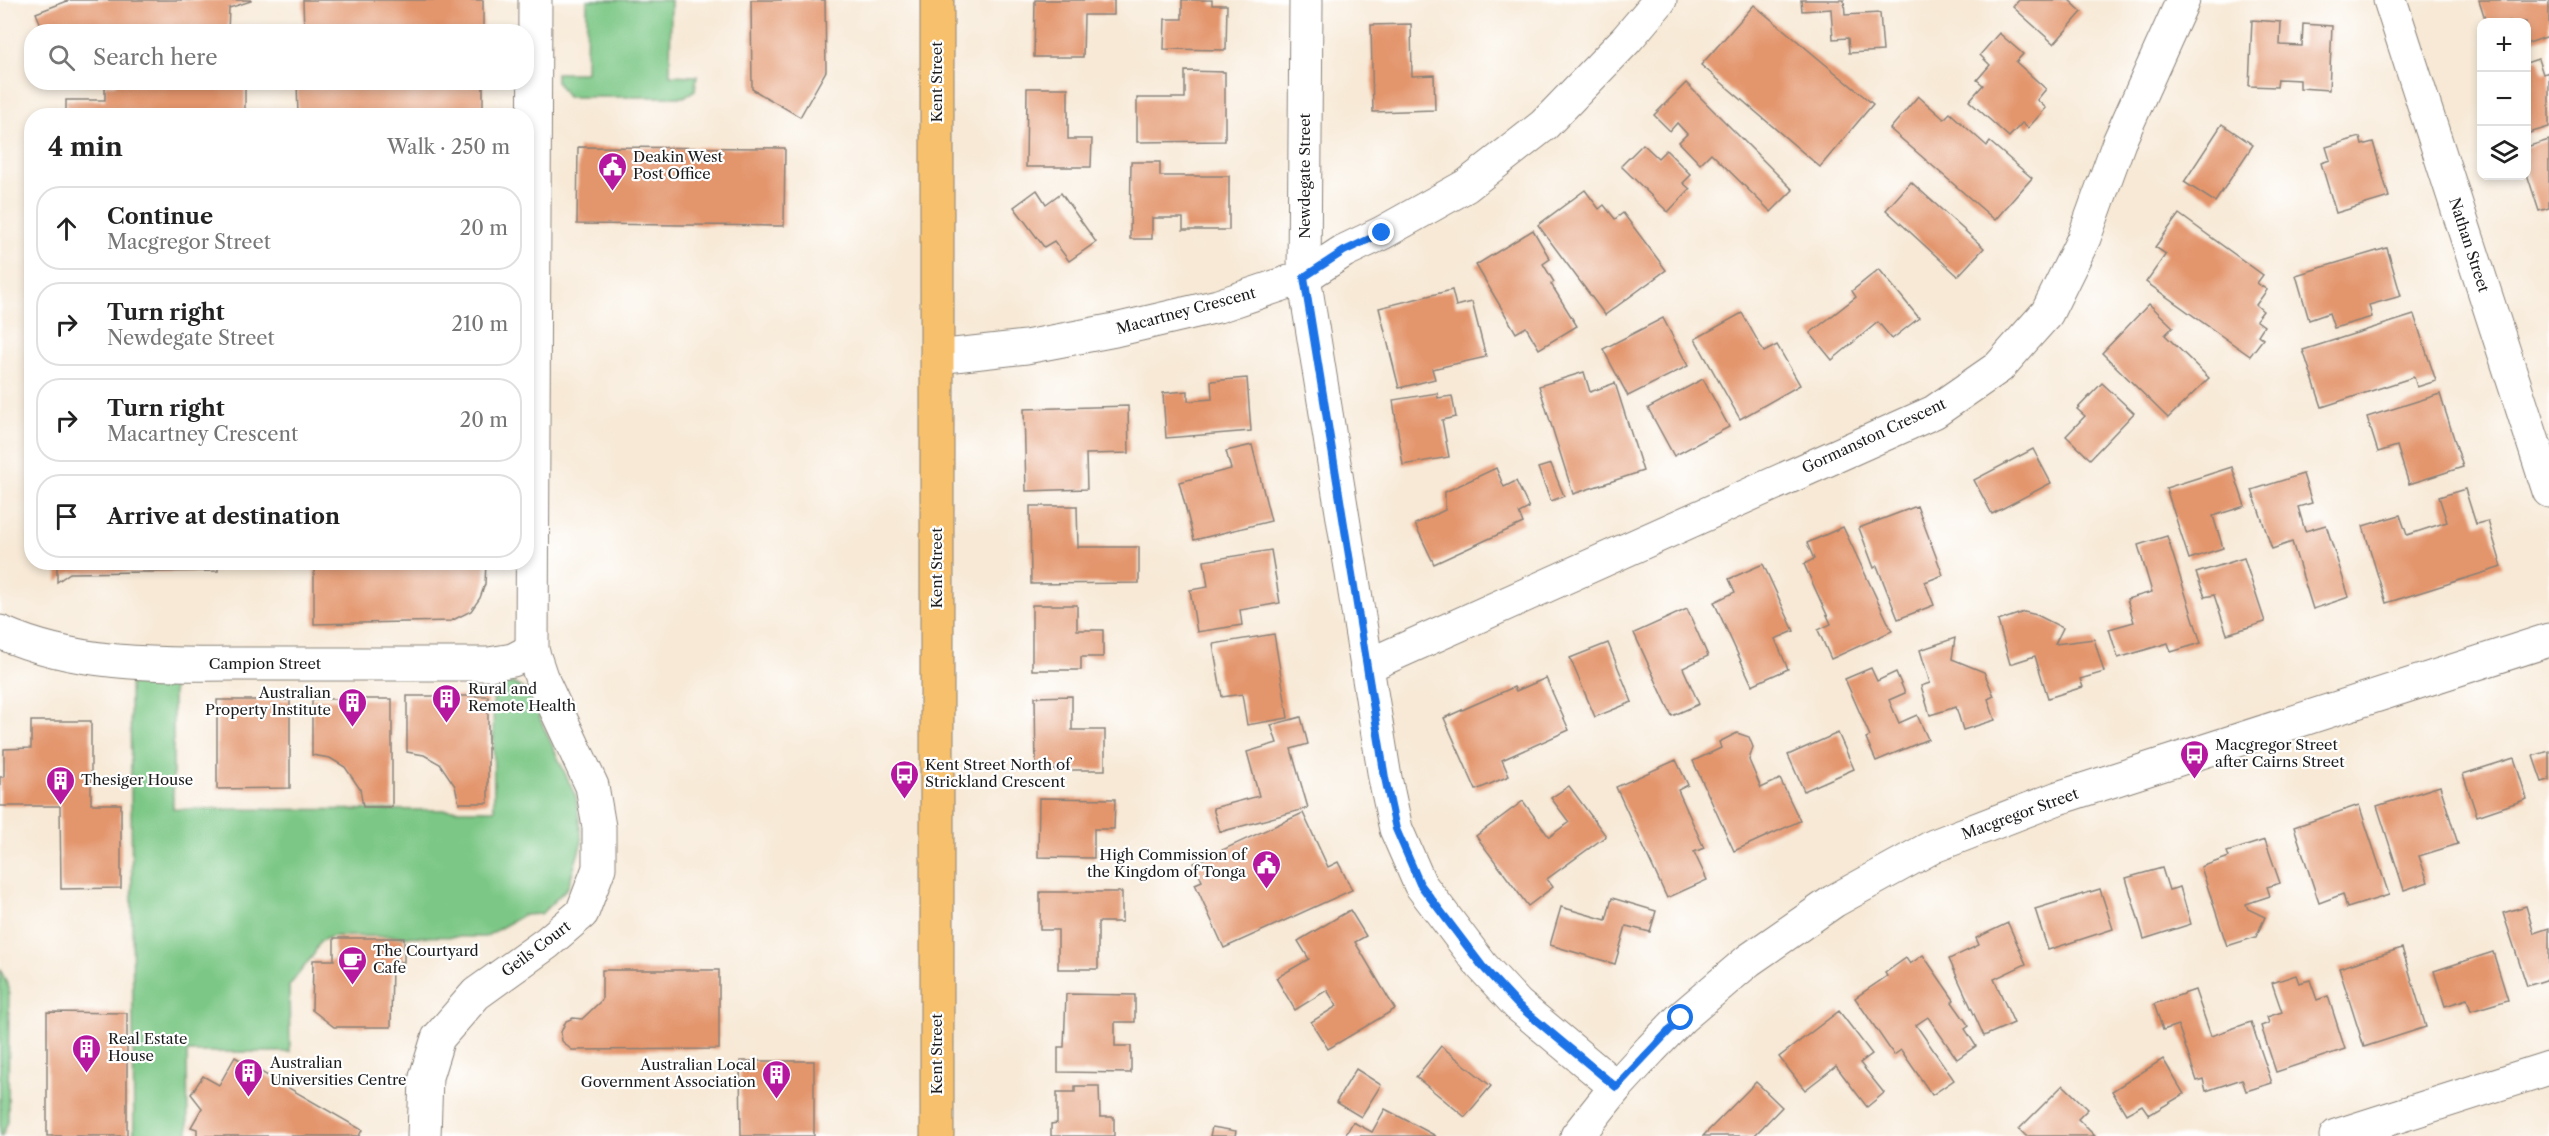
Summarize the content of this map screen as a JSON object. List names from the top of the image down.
{
  "streets": {
    "main road": ["Kent Street"],
    "street": [
      "Newdegate Street",
      "Nathan Street",
      "Macartney Crescent",
      "Gormanston Crescent",
      "Campion Street",
      "Macgregor Street",
      "Geils Court"
    ]
  },
  "crossings": [
    ["Kent Street", "Macartney Crescent"],
    ["Newdegate Street", "Macartney Crescent"],
    ["Newdegate Street", "Gormanston Crescent"],
    ["Newdegate Street", "Macgregor Street"],
    ["Campion Street", "Geils Court"]
  ],
  "places": {
    "public building": ["Deakin West Post Office", "High Commission of the Kingdom of Tonga"],
    "building": [
      "Rural and Remote Health",
      "Australian Property Institute",
      "Thesiger House",
      "Real Estate House",
      "Australian Universities Centre",
      "Australian Local Government Association"
    ],
    "bus stop": ["Macgregor Street after Cairns Street", "Kent Street North of Strickland Crescent"],
    "cafe": ["The Courtyard Cafe"]
  },
  "page": {
    "map_buttons": ["+", "−"],
    "search": "Search here",
    "heading": ["4 min", "Walk · 250 m"],
    "list": [
      ["Continue", "Macgregor Street", "20 m"],
      ["Turn right", "Newdegate Street", "210 m"],
      ["Turn right", "Macartney Crescent", "20 m"],
      "Arrive at destination"
    ]
  }
}
